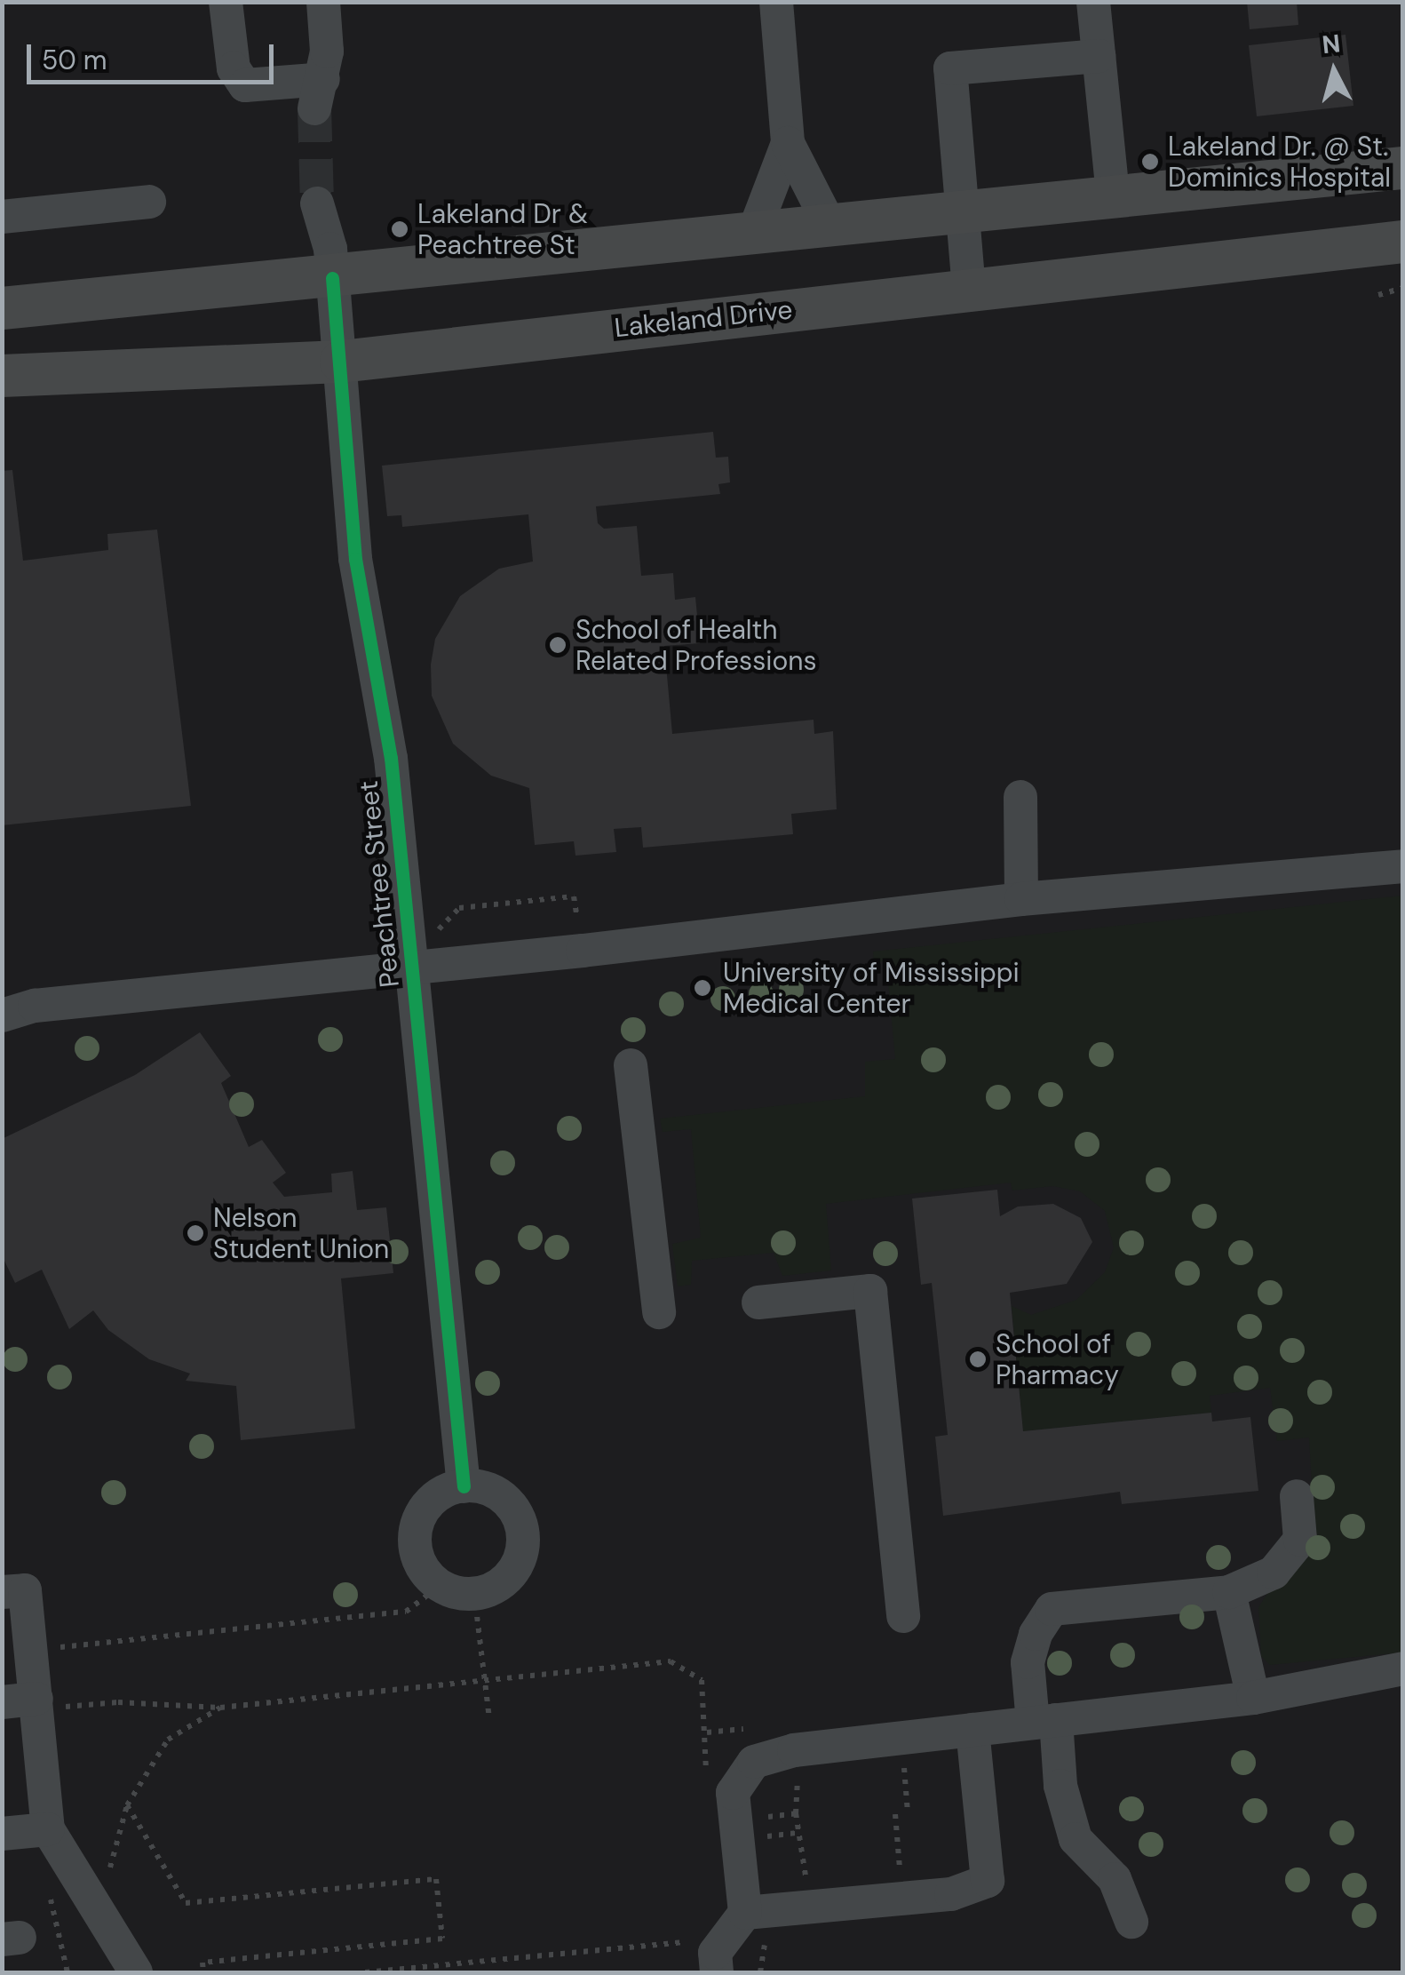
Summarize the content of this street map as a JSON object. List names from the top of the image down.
{
  "streets": {
    "main road": ["Lakeland Drive"],
    "street": ["Peachtree Street"]
  },
  "crossings": [
    ["Lakeland Drive", "Peachtree Street"]
  ],
  "places": [
    "Lakeland Dr. @ St. Dominics Hospital",
    "Lakeland Dr & Peachtree St",
    "School of Health Related Professions",
    "University of Mississippi Medical Center",
    "Nelson Student Union",
    "School of Pharmacy"
  ],
  "scale_bar": "50 m",
  "north": "top"
}
